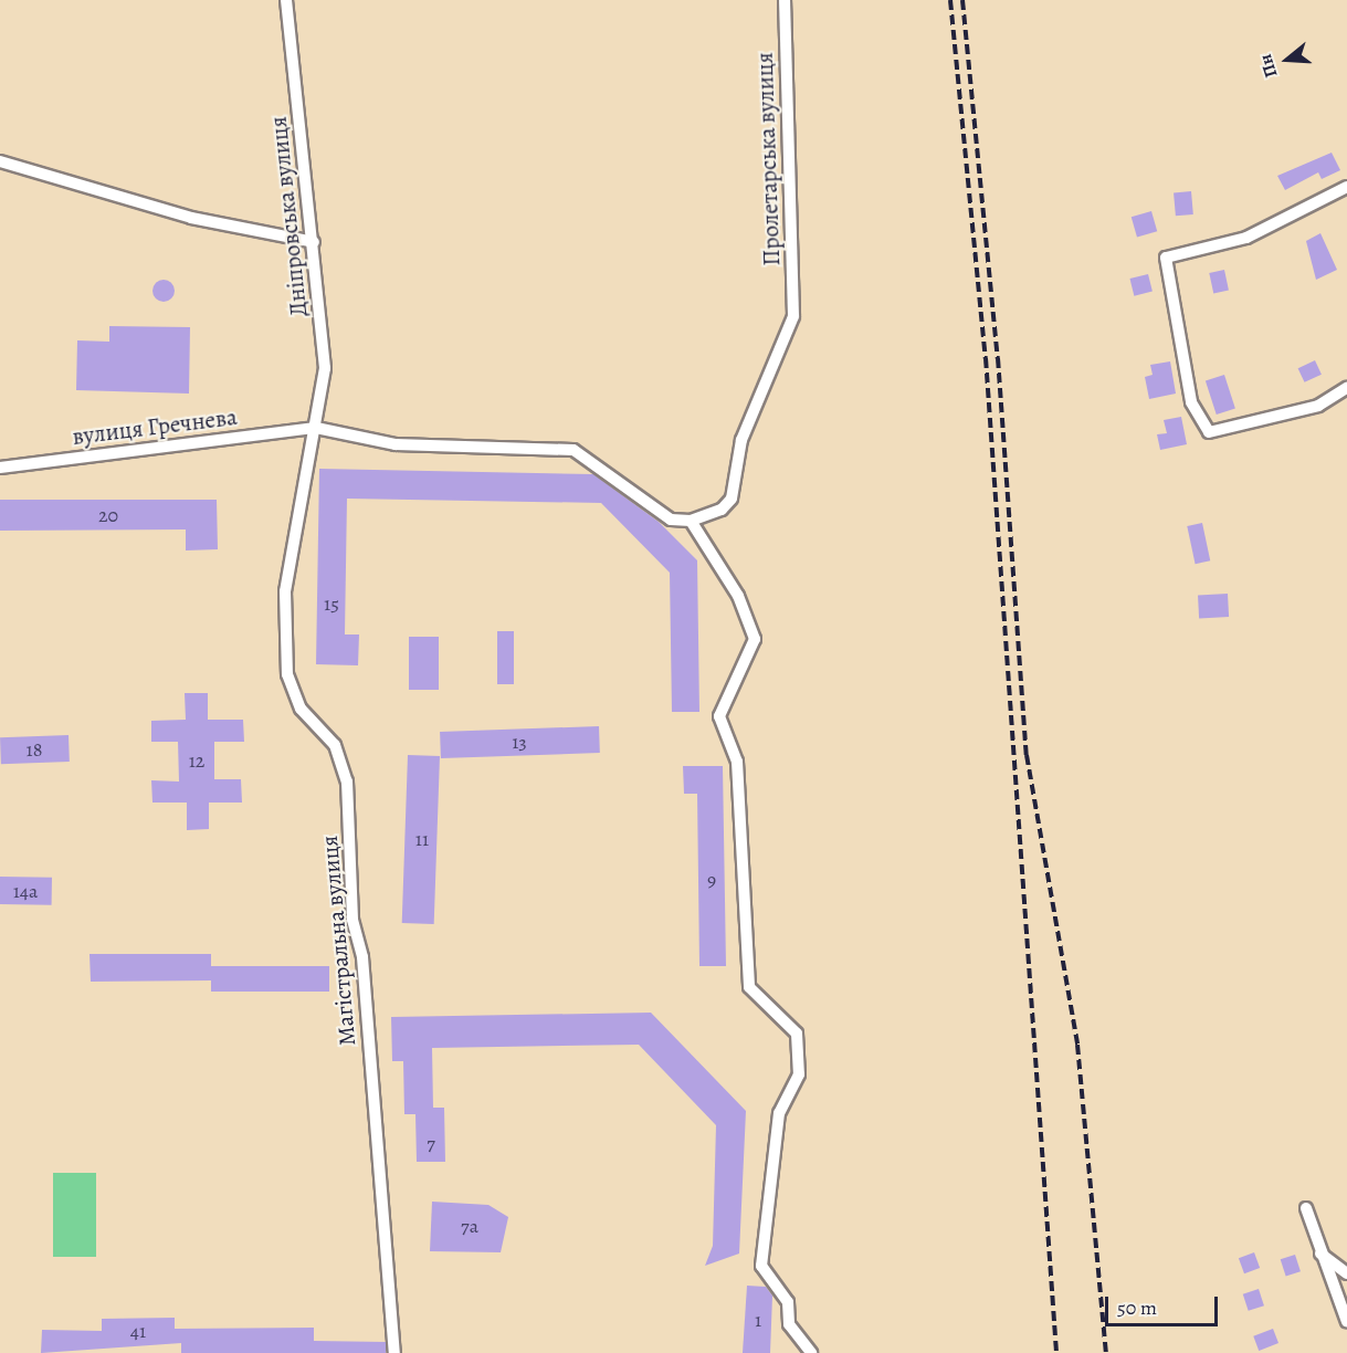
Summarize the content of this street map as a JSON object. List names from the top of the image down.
{
  "streets": {
    "street": [
      "Пролетарська вулиця",
      "Дніпровська вулиця",
      "вулиця Гречнева",
      "Магістральна вулиця"
    ]
  },
  "crossings": [
    ["Дніпровська вулиця", "вулиця Гречнева"],
    ["Дніпровська вулиця", "Магістральна вулиця"],
    ["вулиця Гречнева", "Магістральна вулиця"]
  ],
  "house_numbers": [
    "20",
    "15",
    "13",
    "18",
    "12",
    "11",
    "9",
    "14а",
    "7",
    "7а",
    "1",
    "41"
  ],
  "scale_bar": "50 m",
  "north": "left"
}
